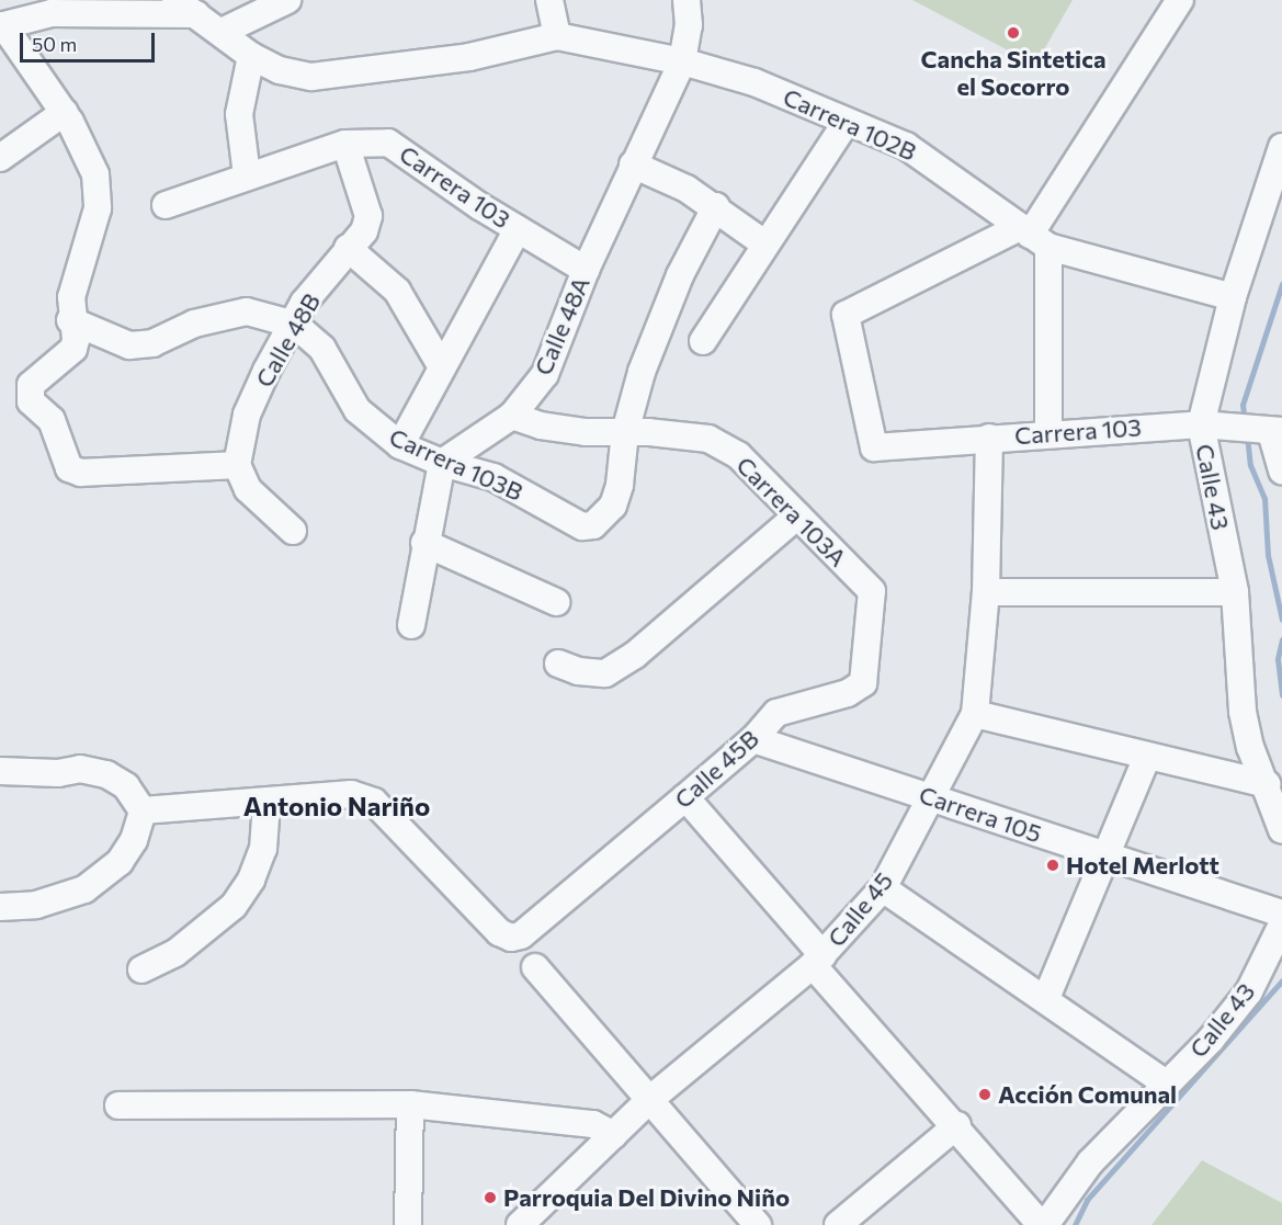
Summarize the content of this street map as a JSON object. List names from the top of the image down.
{
  "streets": {
    "street": [
      "Carrera 102B",
      "Carrera 103",
      "Calle 48A",
      "Calle 48B",
      "Carrera 103B",
      "Calle 43",
      "Carrera 103A",
      "Calle 45B",
      "Carrera 105",
      "Calle 45"
    ]
  },
  "crossings": [
    ["Carrera 102B", "Carrera 103"],
    ["Carrera 102B", "Calle 48A"],
    ["Carrera 102B", "Calle 43"],
    ["Carrera 103", "Calle 48A"],
    ["Carrera 103", "Calle 48B"],
    ["Carrera 103", "Calle 43"],
    ["Carrera 103", "Calle 45"],
    ["Calle 48A", "Carrera 103B"],
    ["Calle 48A", "Carrera 103A"],
    ["Calle 48B", "Carrera 103B"],
    ["Carrera 103B", "Carrera 103A"],
    ["Carrera 103A", "Calle 45B"],
    ["Calle 45B", "Carrera 105"],
    ["Carrera 105", "Calle 45"]
  ],
  "districts": ["Antonio Nariño"],
  "places": [
    "Cancha Sintetica el Socorro",
    "Hotel Merlott",
    "Acción Comunal",
    "Parroquia Del Divino Niño"
  ],
  "scale_bar": "50 m"
}
